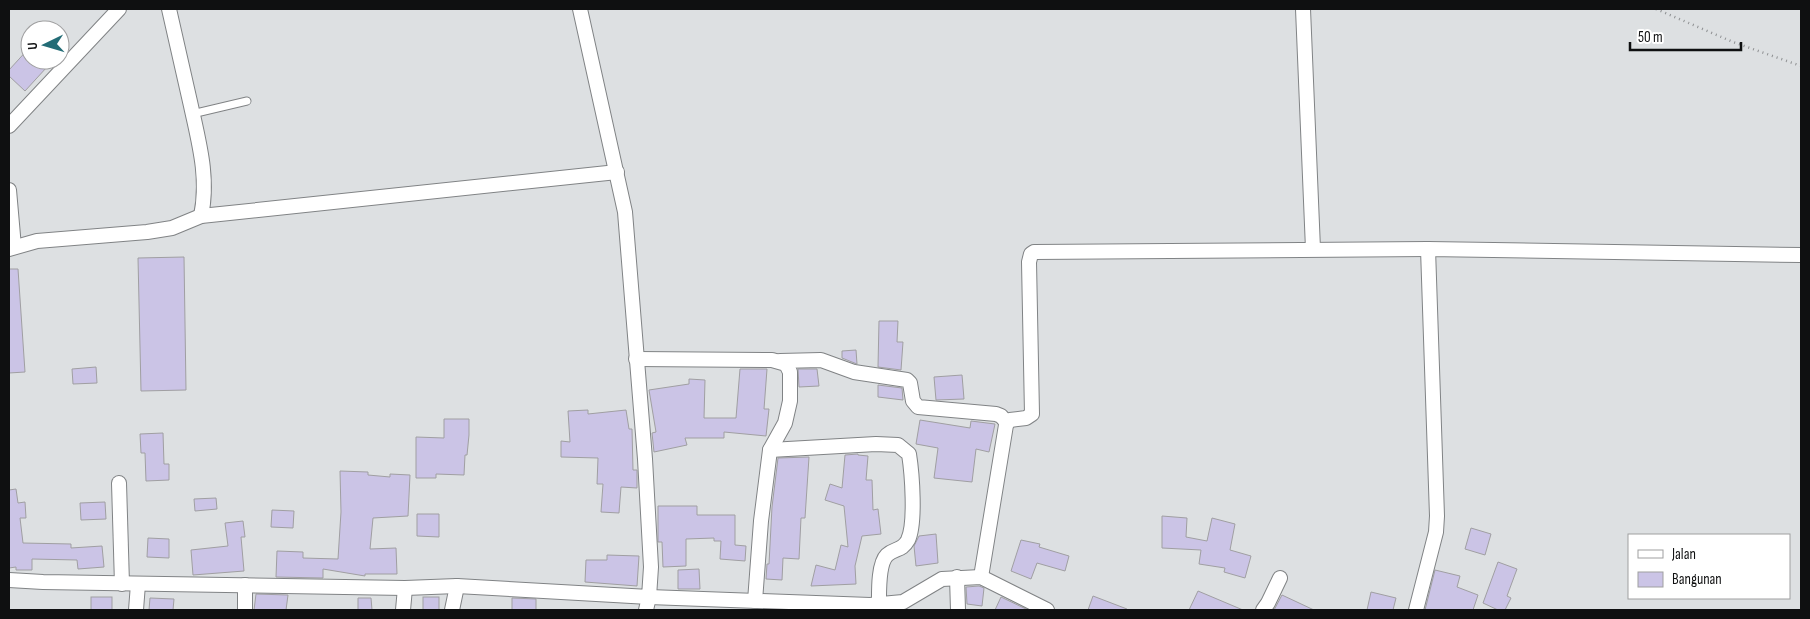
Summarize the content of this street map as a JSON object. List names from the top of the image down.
{
  "legend": ["Jalan", "Bangunan"],
  "scale_bar": "50 m",
  "north": "left"
}
